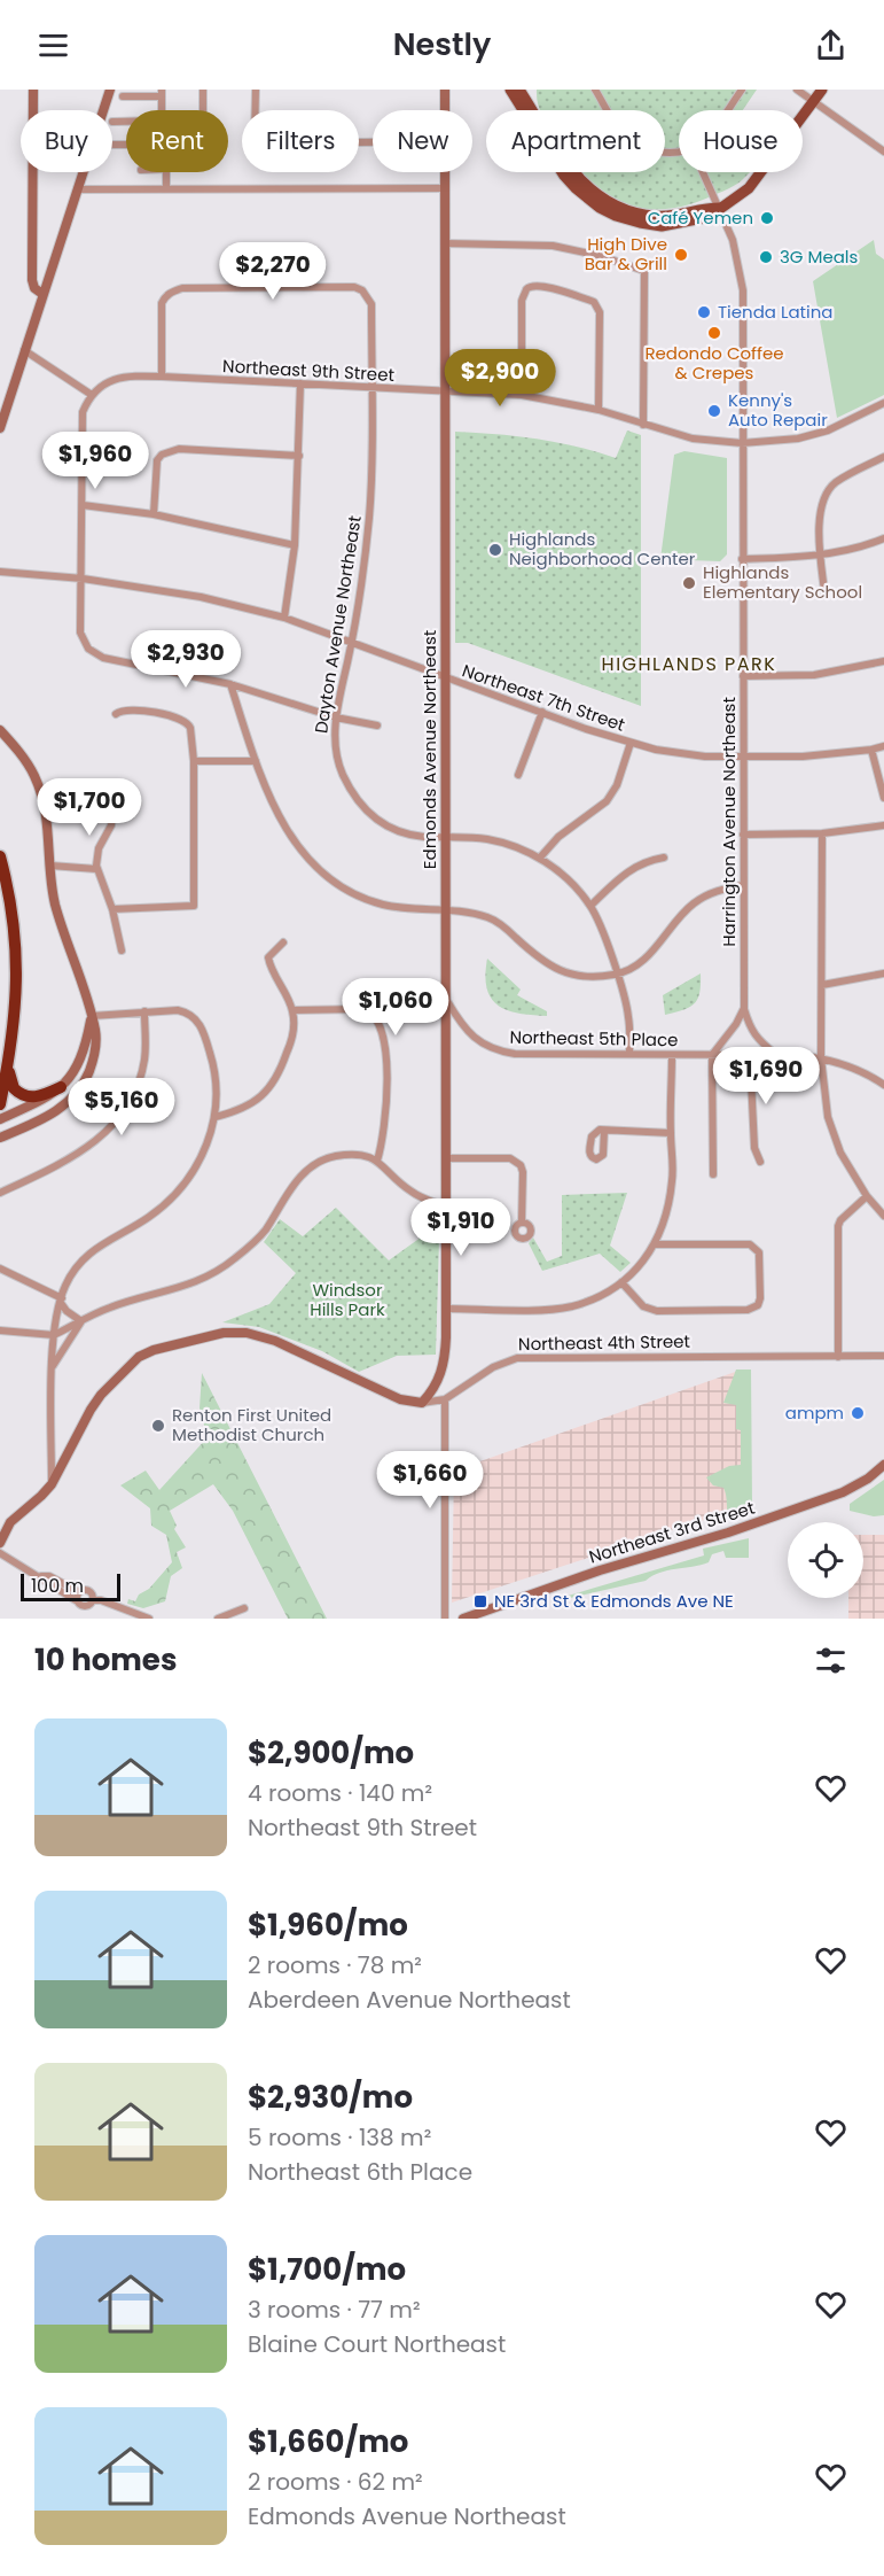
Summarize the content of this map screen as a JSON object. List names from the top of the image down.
{
  "streets": {
    "street": [
      "Northeast 9th Street",
      "Dayton Avenue Northeast",
      "Northeast 7th Street",
      "Edmonds Avenue Northeast",
      "Harrington Avenue Northeast",
      "Northeast 5th Place",
      "Northeast 4th Street",
      "Northeast 3rd Street"
    ]
  },
  "crossings": [
    ["Northeast 9th Street", "Dayton Avenue Northeast"],
    ["Northeast 9th Street", "Edmonds Avenue Northeast"],
    ["Northeast 9th Street", "Harrington Avenue Northeast"],
    ["Dayton Avenue Northeast", "Northeast 7th Street"],
    ["Dayton Avenue Northeast", "Edmonds Avenue Northeast"],
    ["Dayton Avenue Northeast", "Northeast 5th Place"],
    ["Northeast 7th Street", "Edmonds Avenue Northeast"],
    ["Northeast 7th Street", "Harrington Avenue Northeast"],
    ["Edmonds Avenue Northeast", "Northeast 5th Place"],
    ["Edmonds Avenue Northeast", "Northeast 4th Street"],
    ["Harrington Avenue Northeast", "Northeast 5th Place"]
  ],
  "districts": ["HIGHLANDS PARK"],
  "parks": ["Windsor Hills Park"],
  "places": {
    "other": [
      "Café Yemen",
      "High Dive Bar & Grill",
      "3G Meals",
      "Tienda Latina",
      "Redondo Coffee & Crepes",
      "Kenny's Auto Repair",
      "Highlands Neighborhood Center",
      "Highlands Elementary School",
      "ampm",
      "Renton First United Methodist Church"
    ],
    "transit": ["NE 3rd St & Edmonds Ave NE"]
  },
  "scale_bar": "100 m",
  "page": {
    "header": "Nestly",
    "chip": [
      "Buy",
      "Rent",
      "Filters",
      "New",
      "Apartment",
      "House"
    ],
    "price": [
      "$2,270",
      "$2,900",
      "$1,960",
      "$2,930",
      "$1,700",
      "$1,060",
      "$1,690",
      "$5,160",
      "$1,910",
      "$1,660"
    ],
    "scale": "100 m",
    "heading": "10 homes",
    "list": [
      {
        "name": "$2,900/mo",
        "note": "4 rooms · 140 m² · Northeast 9th Street"
      },
      {
        "name": "$1,960/mo",
        "note": "2 rooms · 78 m² · Aberdeen Avenue Northeast"
      },
      {
        "name": "$2,930/mo",
        "note": "5 rooms · 138 m² · Northeast 6th Place"
      },
      {
        "name": "$1,700/mo",
        "note": "3 rooms · 77 m² · Blaine Court Northeast"
      },
      {
        "name": "$1,660/mo",
        "note": "2 rooms · 62 m² · Edmonds Avenue Northeast"
      }
    ]
  }
}
